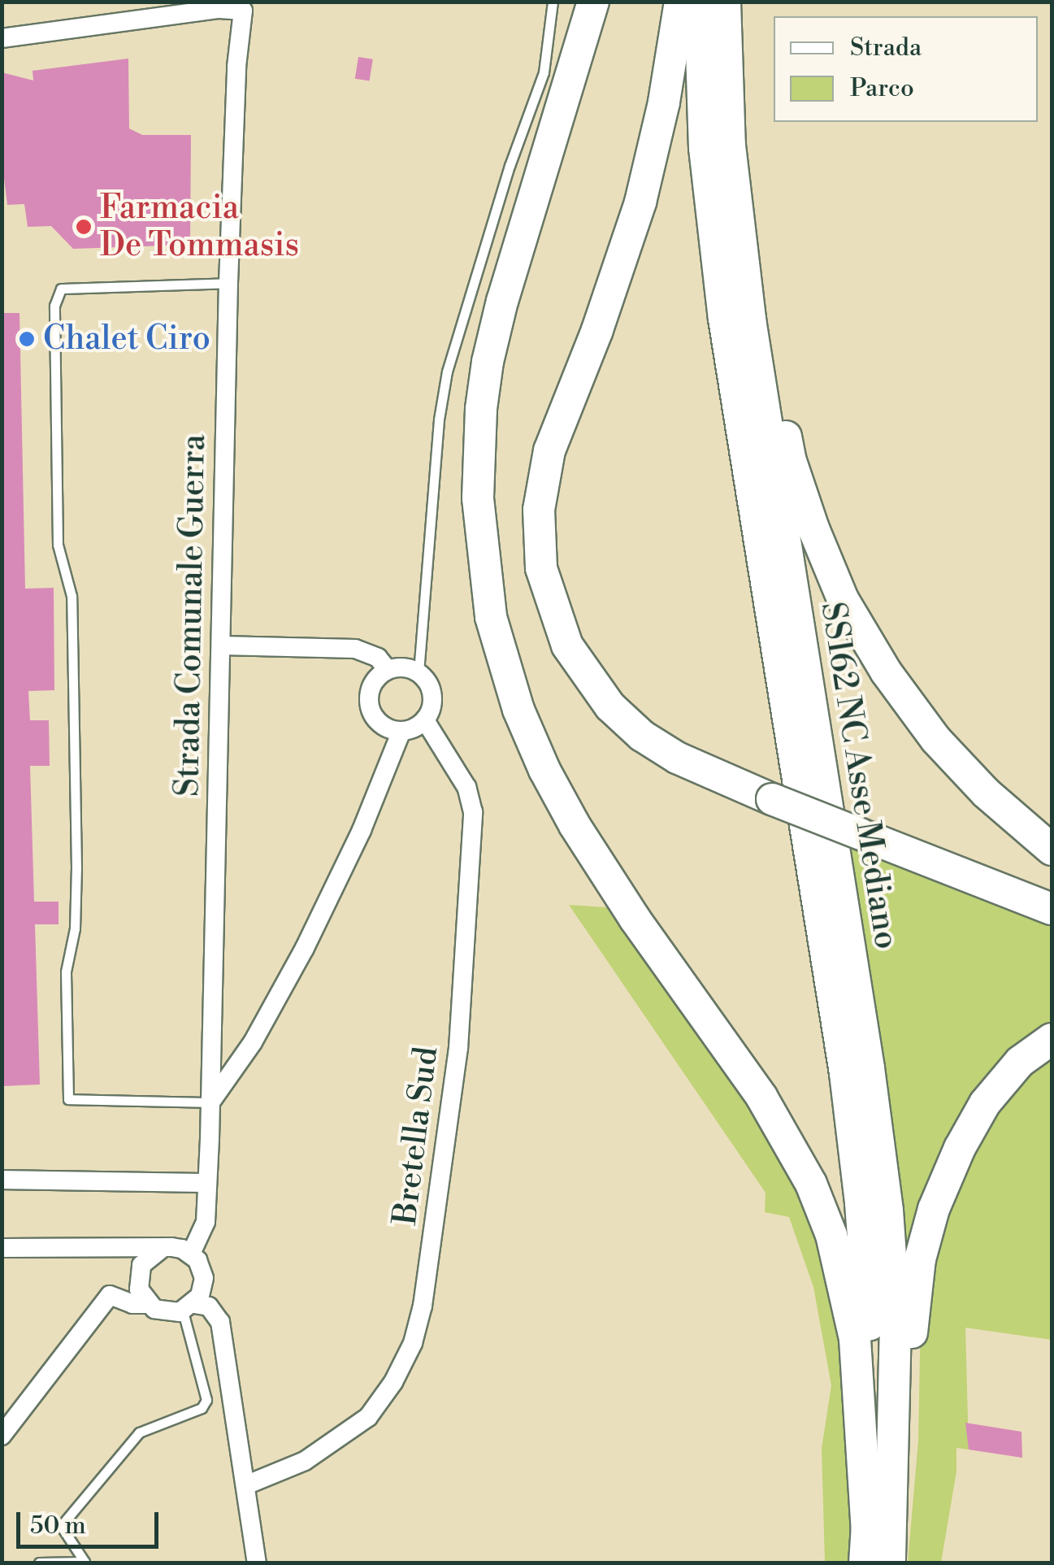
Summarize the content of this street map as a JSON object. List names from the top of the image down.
{
  "streets": {
    "highway": ["SS162 NC Asse Mediano"],
    "street": ["Strada Comunale Guerra", "Bretella Sud"]
  },
  "places": ["Farmacia De Tommasis", "Chalet Ciro"],
  "legend": ["Strada", "Parco"],
  "scale_bar": "50 m"
}
